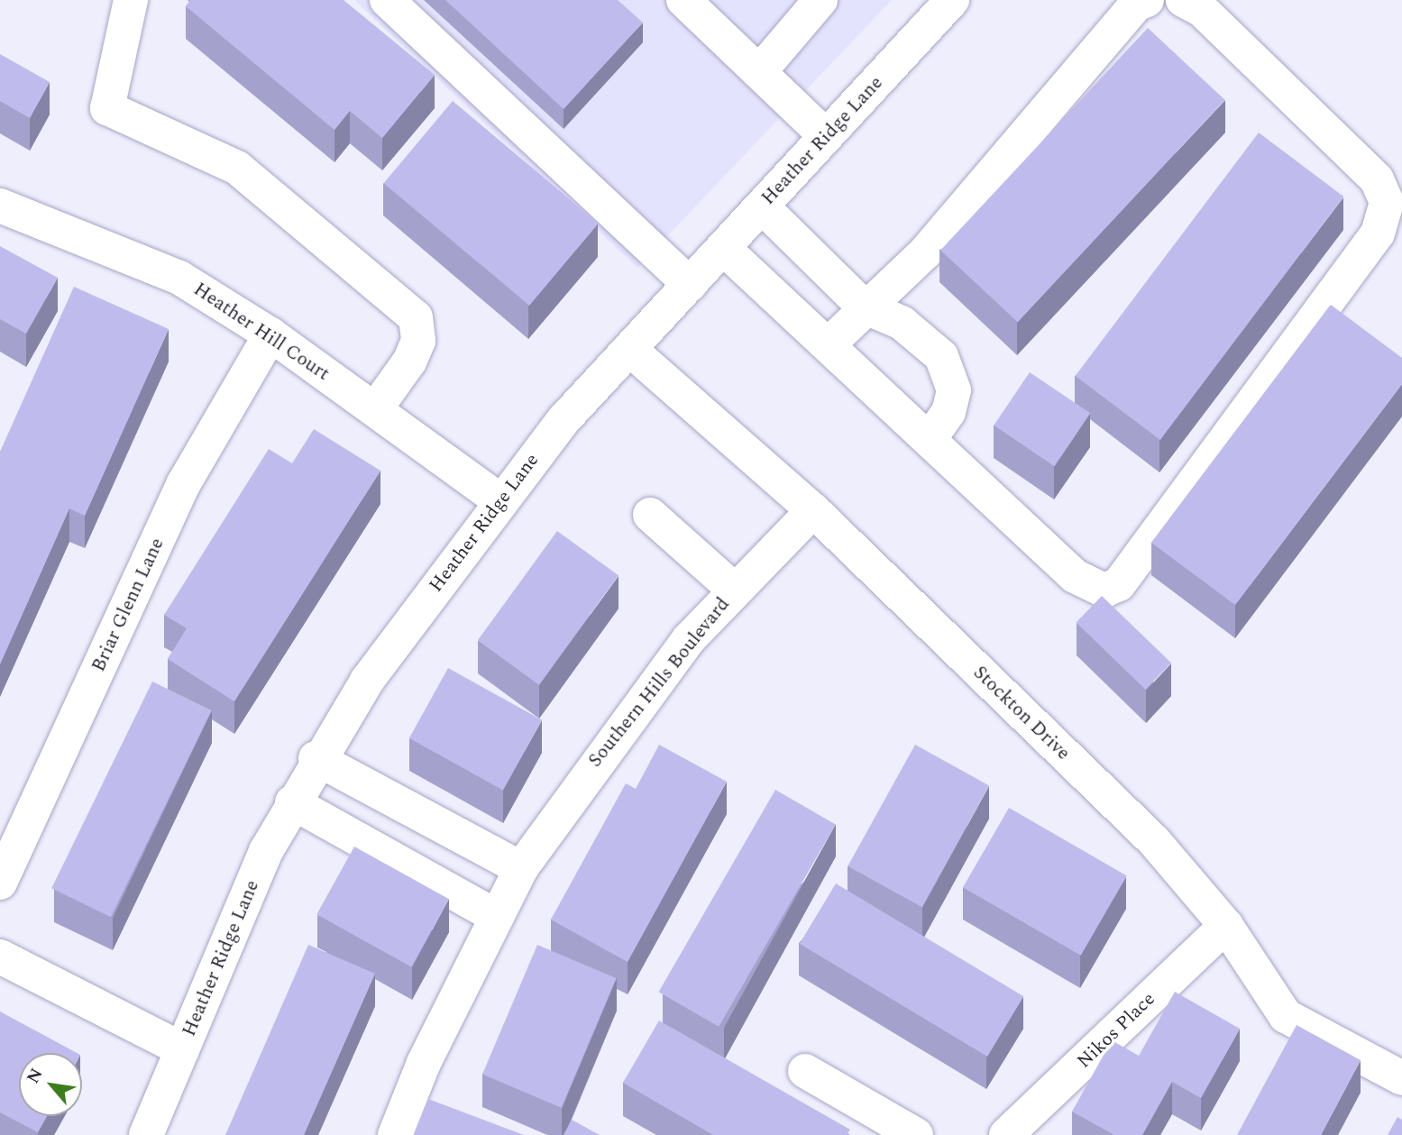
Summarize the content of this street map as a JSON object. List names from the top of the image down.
{
  "streets": {
    "street": [
      "Heather Ridge Lane",
      "Heather Hill Court",
      "Briar Glenn Lane",
      "Southern Hills Boulevard",
      "Stockton Drive",
      "Nikos Place"
    ]
  },
  "crossings": [
    ["Heather Ridge Lane", "Heather Hill Court"],
    ["Heather Ridge Lane", "Stockton Drive"],
    ["Heather Hill Court", "Briar Glenn Lane"],
    ["Southern Hills Boulevard", "Stockton Drive"],
    ["Stockton Drive", "Nikos Place"]
  ],
  "north": "top left"
}
